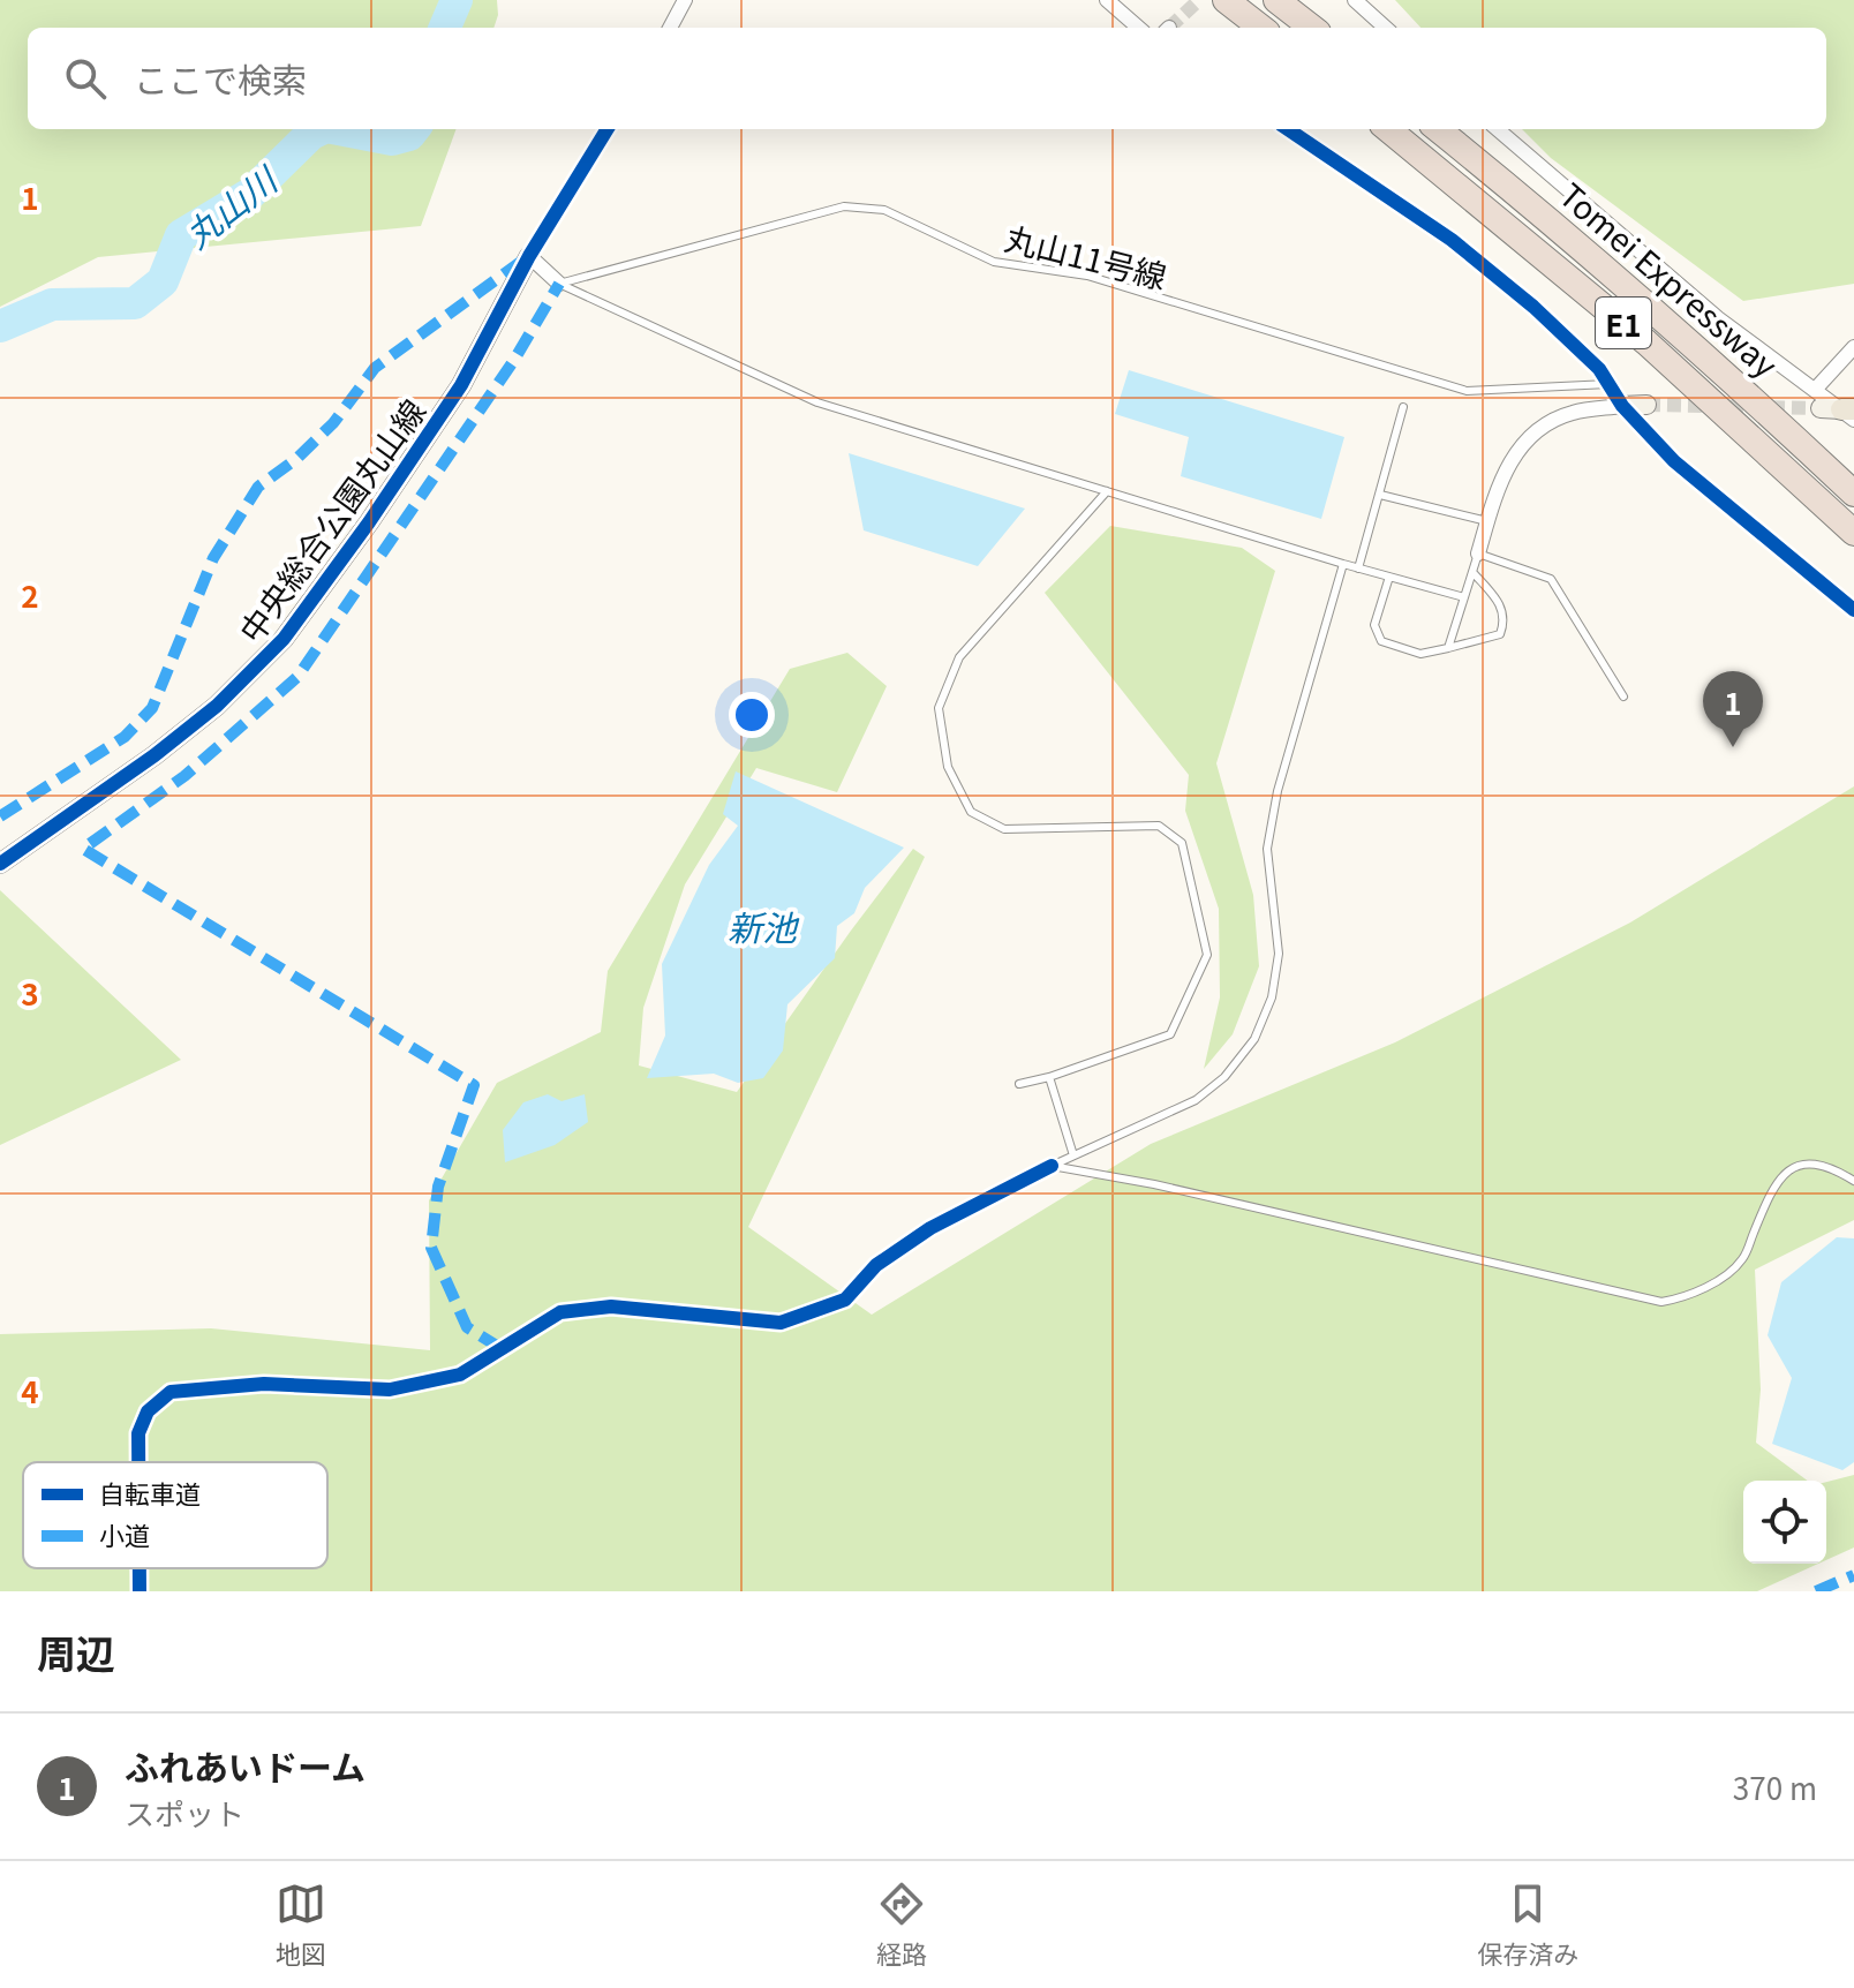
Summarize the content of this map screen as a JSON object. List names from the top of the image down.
{
  "streets": {
    "highway": ["Tomei Expressway", "E1"],
    "street": ["中央総合公園丸山線"],
    "lane": ["丸山11号線"]
  },
  "water": ["丸山川", "新池"],
  "legend": ["自転車道", "小道"],
  "page": {
    "search": "ここで検索",
    "pins": "1",
    "heading": "周辺",
    "list": [
      {
        "mark": "1",
        "name": "ふれあいドーム",
        "note": "スポット",
        "value": "370 m"
      }
    ],
    "nav": ["地図", "経路", "保存済み"]
  },
  "grid": {
    "rows": [
      "1",
      "2",
      "3",
      "4"
    ]
  }
}
